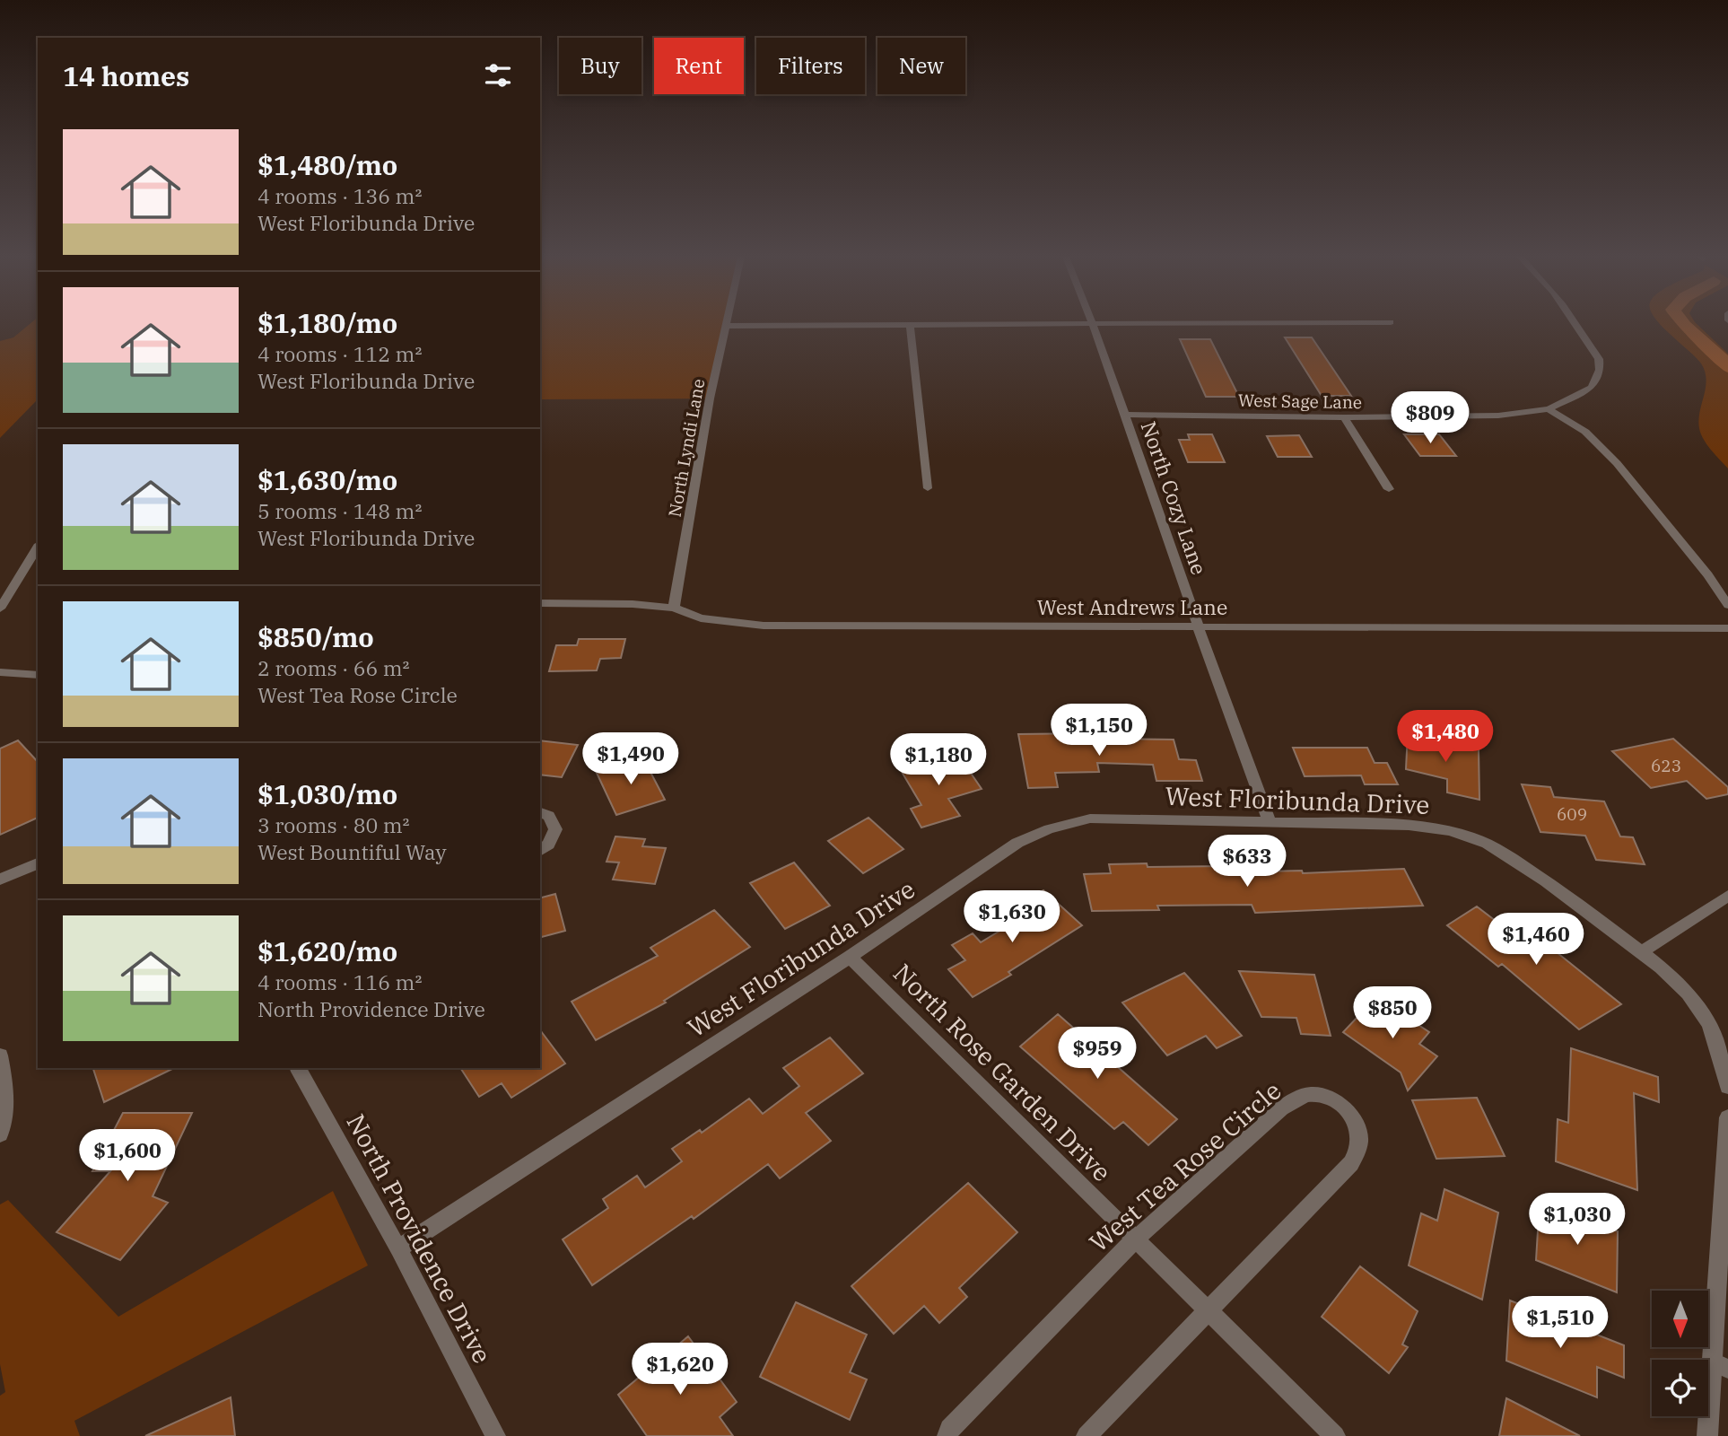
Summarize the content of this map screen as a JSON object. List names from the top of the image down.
{
  "streets": {
    "street": [
      "West Sage Lane",
      "North Lyndi Lane",
      "North Cozy Lane",
      "West Andrews Lane",
      "West Floribunda Drive",
      "North Rose Garden Drive",
      "West Tea Rose Circle",
      "North Providence Drive"
    ]
  },
  "crossings": [
    ["West Sage Lane", "North Cozy Lane"],
    ["North Lyndi Lane", "West Andrews Lane"],
    ["North Cozy Lane", "West Andrews Lane"],
    ["North Cozy Lane", "West Floribunda Drive"],
    ["West Floribunda Drive", "North Rose Garden Drive"],
    ["West Floribunda Drive", "North Providence Drive"],
    ["North Rose Garden Drive", "West Tea Rose Circle"]
  ],
  "house_numbers": ["623", "609"],
  "north": "bottom",
  "page": {
    "chip": [
      "Buy",
      "Rent",
      "Filters",
      "New"
    ],
    "heading": "14 homes",
    "list": [
      {
        "name": "$1,480/mo",
        "note": "4 rooms · 136 m² · West Floribunda Drive"
      },
      {
        "name": "$1,180/mo",
        "note": "4 rooms · 112 m² · West Floribunda Drive"
      },
      {
        "name": "$1,630/mo",
        "note": "5 rooms · 148 m² · West Floribunda Drive"
      },
      {
        "name": "$850/mo",
        "note": "2 rooms · 66 m² · West Tea Rose Circle"
      },
      {
        "name": "$1,030/mo",
        "note": "3 rooms · 80 m² · West Bountiful Way"
      },
      {
        "name": "$1,620/mo",
        "note": "4 rooms · 116 m² · North Providence Drive"
      }
    ],
    "price": [
      "$809",
      "$1,150",
      "$1,480",
      "$1,490",
      "$1,180",
      "$633",
      "$1,630",
      "$1,460",
      "$850",
      "$959",
      "$1,600",
      "$1,030",
      "$1,510",
      "$1,620"
    ]
  }
}
